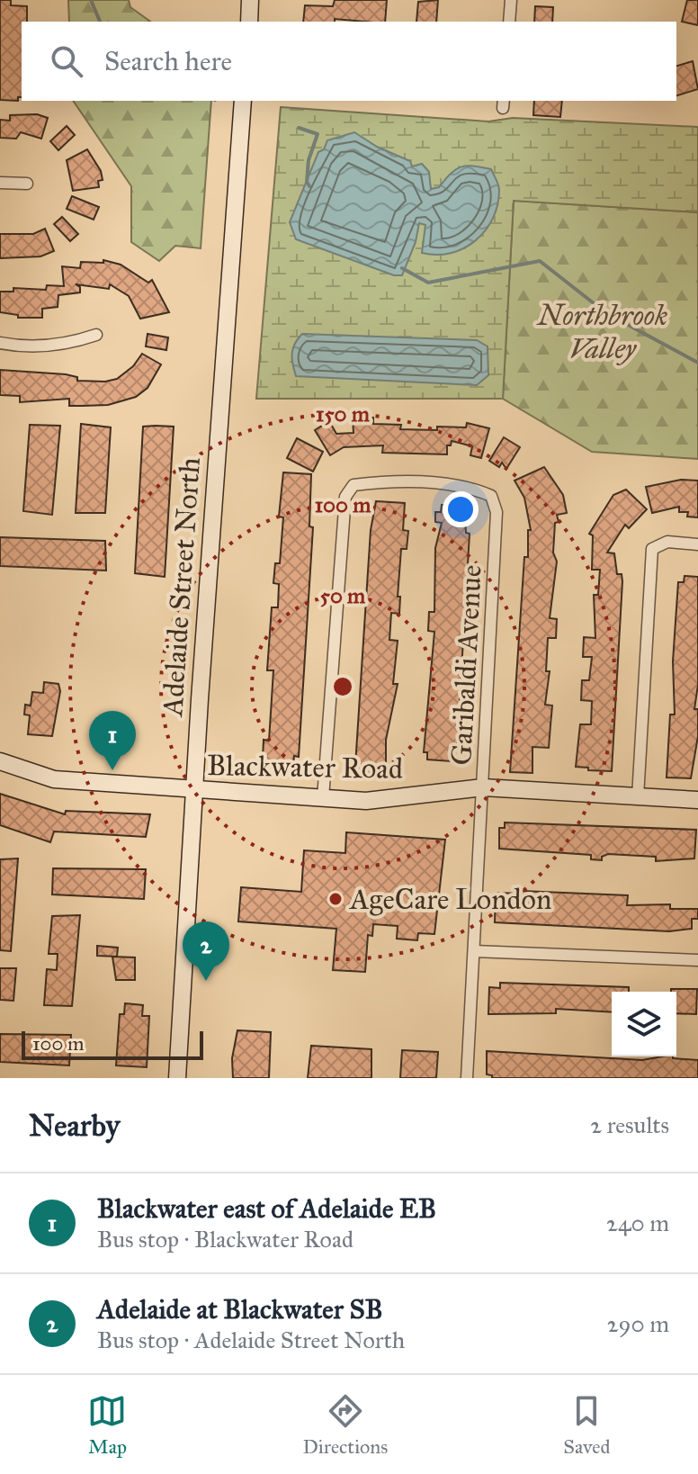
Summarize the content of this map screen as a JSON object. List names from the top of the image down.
{
  "streets": {
    "main road": ["Adelaide Street North", "Blackwater Road"],
    "street": ["Garibaldi Avenue"]
  },
  "crossings": [
    ["Adelaide Street North", "Blackwater Road"],
    ["Garibaldi Avenue", "Blackwater Road"]
  ],
  "parks": ["Northbrook Valley"],
  "places": ["AgeCare London"],
  "scale_bar": "100 m",
  "page": {
    "search": "Search here",
    "pins": ["1", "2"],
    "scale": "100 m",
    "heading": ["Nearby", "2 results"],
    "list": [
      {
        "mark": "1",
        "name": "Blackwater east of Adelaide EB",
        "note": "Bus stop · Blackwater Road",
        "value": "240 m"
      },
      {
        "mark": "2",
        "name": "Adelaide at Blackwater SB",
        "note": "Bus stop · Adelaide Street North",
        "value": "290 m"
      }
    ],
    "nav": ["Map", "Directions", "Saved"]
  },
  "rings": ["150 m", "100 m", "50 m"]
}
